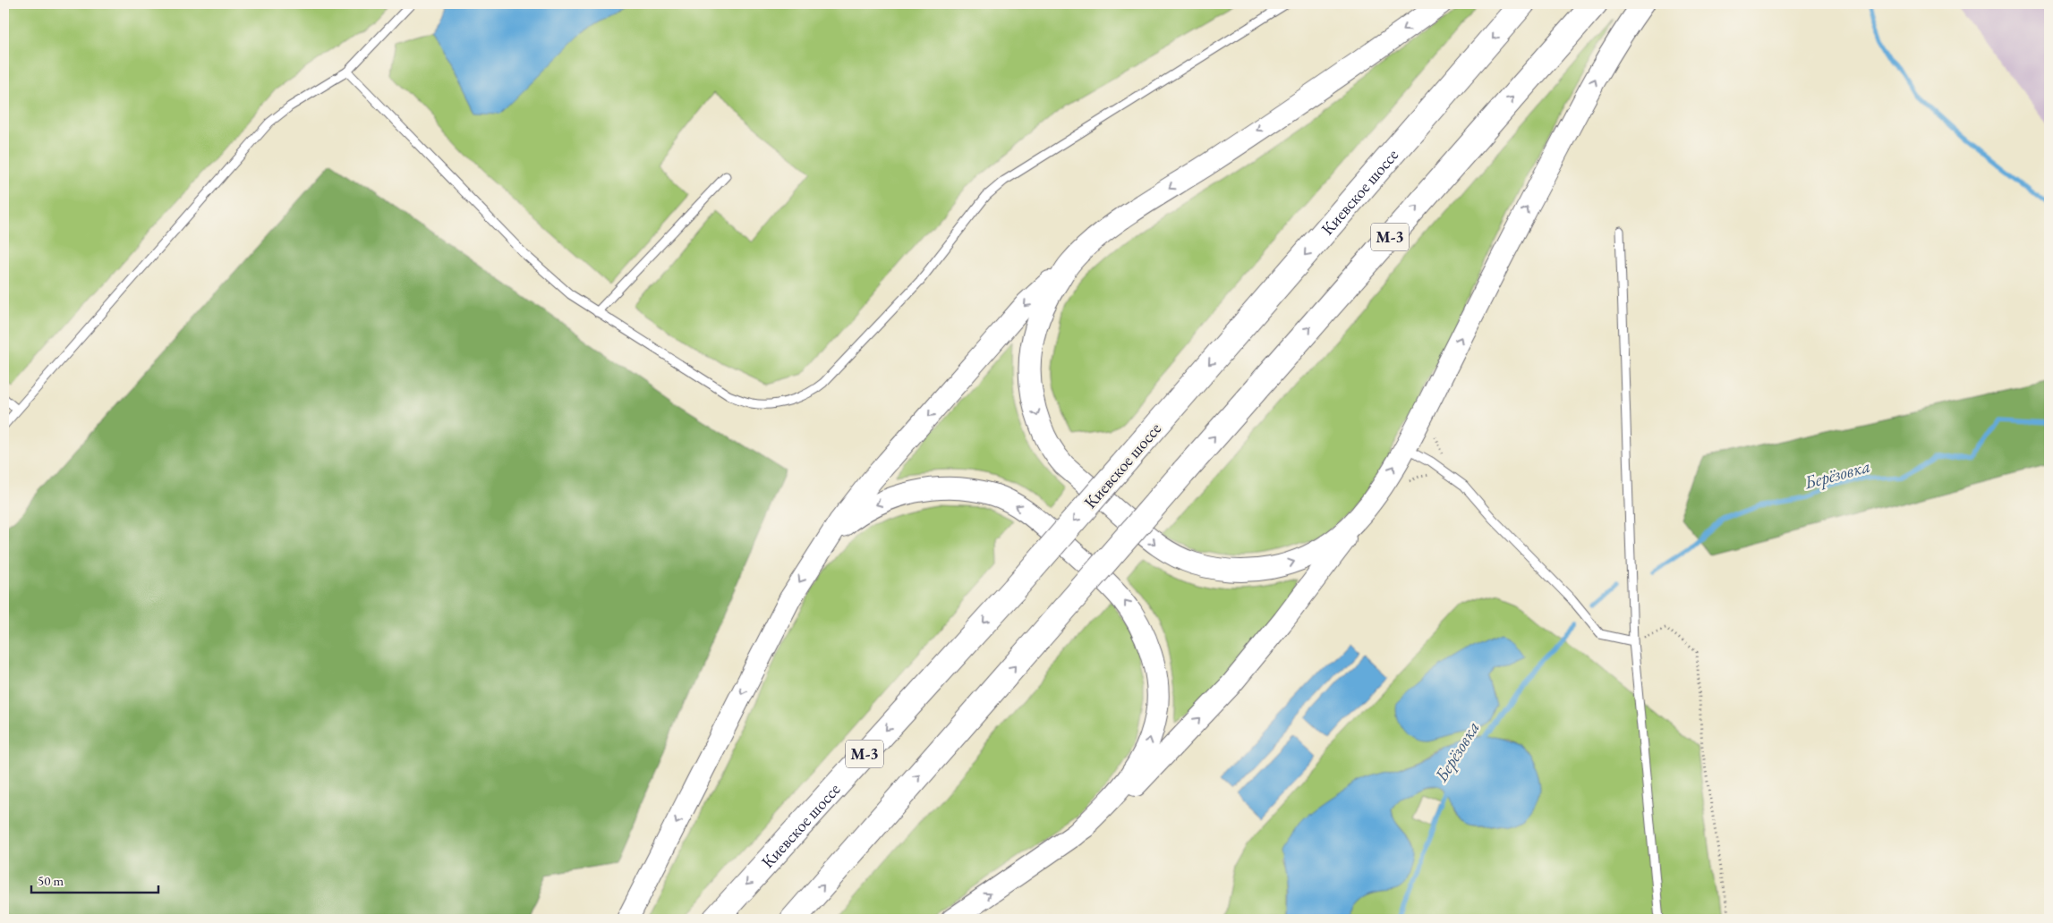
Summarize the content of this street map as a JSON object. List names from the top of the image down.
{
  "streets": {
    "highway": ["Киевское шоссе", "М-3"]
  },
  "water": ["Берёзовка"],
  "scale_bar": "50 m"
}
